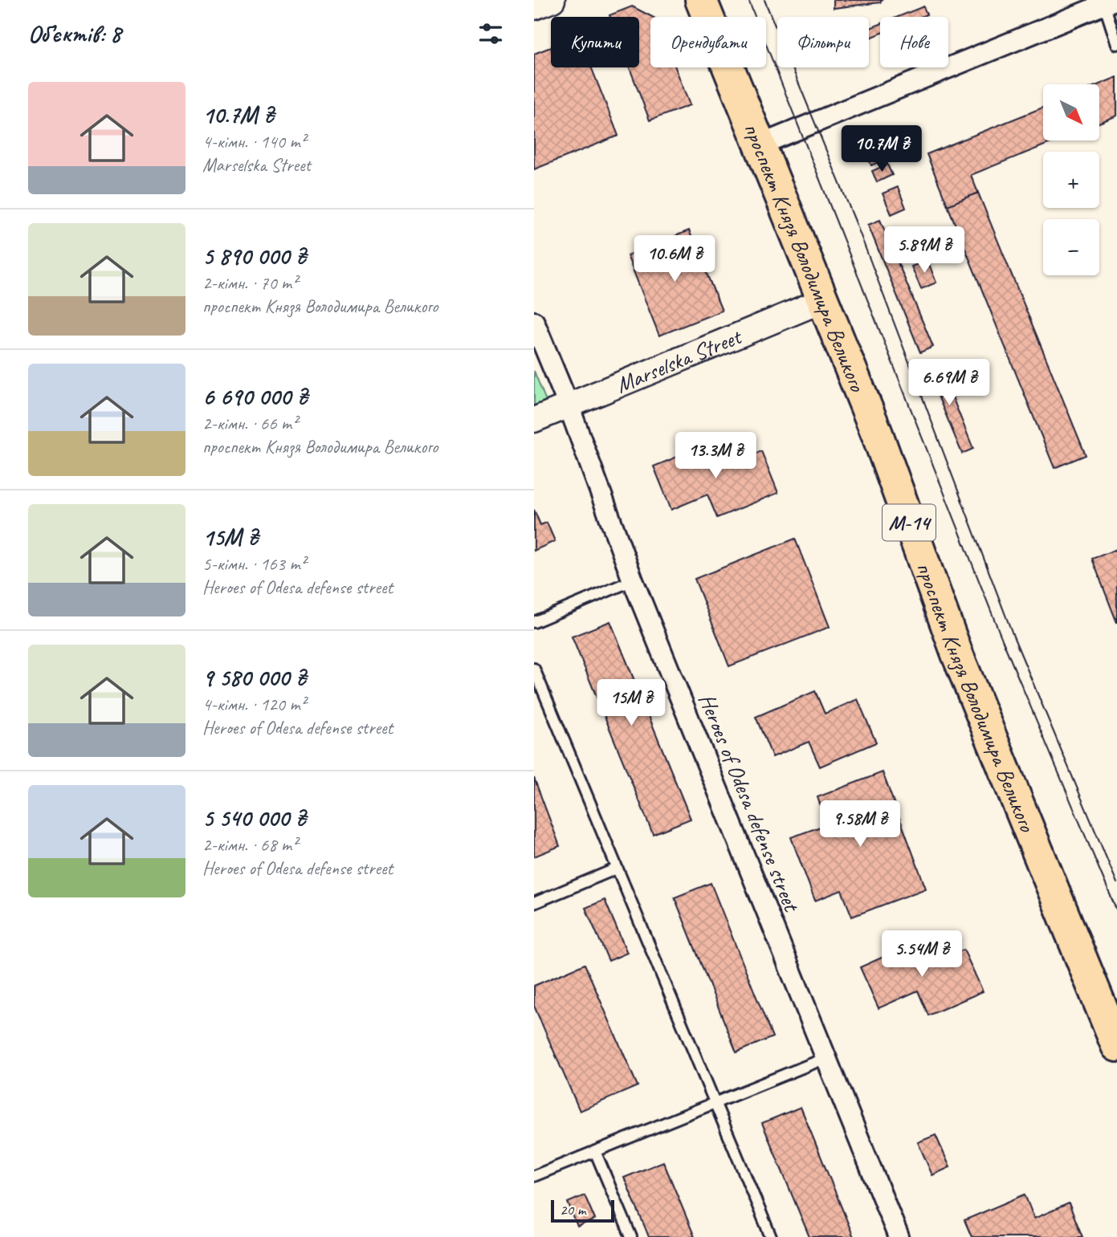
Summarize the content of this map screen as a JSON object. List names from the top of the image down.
{
  "streets": {
    "main road": ["проспект Князя Володимира Великого", "М-14"],
    "street": ["Marselska Street", "Heroes of Odesa defense street"]
  },
  "crossings": [
    ["проспект Князя Володимира Великого", "Marselska Street"],
    ["Marselska Street", "Heroes of Odesa defense street"]
  ],
  "scale_bar": "20 m",
  "north": "bottom right",
  "page": {
    "heading": "Об’єктів: 8",
    "chip": [
      "Купити",
      "Орендувати",
      "Фільтри",
      "Нове"
    ],
    "list": [
      {
        "name": "10.7M ₴",
        "note": "4-кімн. · 140 m² · Marselska Street"
      },
      {
        "name": "5 890 000 ₴",
        "note": "2-кімн. · 70 m² · проспект Князя Володимира Великого"
      },
      {
        "name": "6 690 000 ₴",
        "note": "2-кімн. · 66 m² · проспект Князя Володимира Великого"
      },
      {
        "name": "15M ₴",
        "note": "5-кімн. · 163 m² · Heroes of Odesa defense street"
      },
      {
        "name": "9 580 000 ₴",
        "note": "4-кімн. · 120 m² · Heroes of Odesa defense street"
      },
      {
        "name": "5 540 000 ₴",
        "note": "2-кімн. · 68 m² · Heroes of Odesa defense street"
      }
    ],
    "map_buttons": ["+", "−"],
    "price": [
      "10.7M ₴",
      "5.89M ₴",
      "10.6M ₴",
      "6.69M ₴",
      "13.3M ₴",
      "15M ₴",
      "9.58M ₴",
      "5.54M ₴"
    ],
    "scale": "20 m"
  }
}
